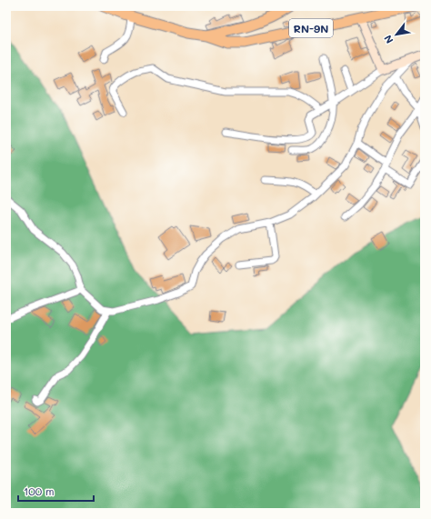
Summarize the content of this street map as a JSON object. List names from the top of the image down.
{
  "streets": {
    "main road": ["RN-9N"]
  },
  "scale_bar": "100 m",
  "north": "bottom left"
}
